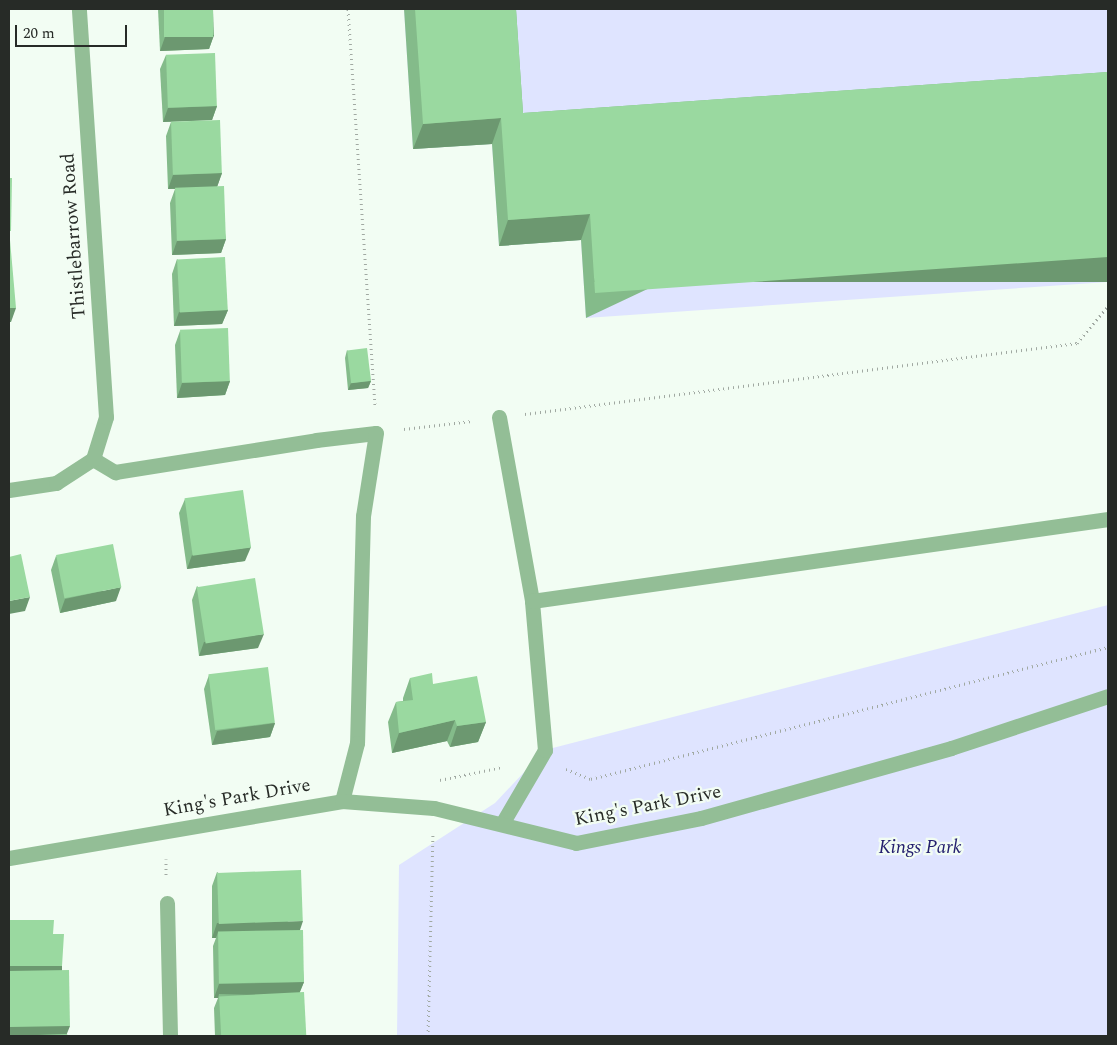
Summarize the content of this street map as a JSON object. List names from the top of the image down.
{
  "streets": {
    "street": ["Thistlebarrow Road", "King's Park Drive"]
  },
  "parks": ["Kings Park"],
  "scale_bar": "20 m"
}
